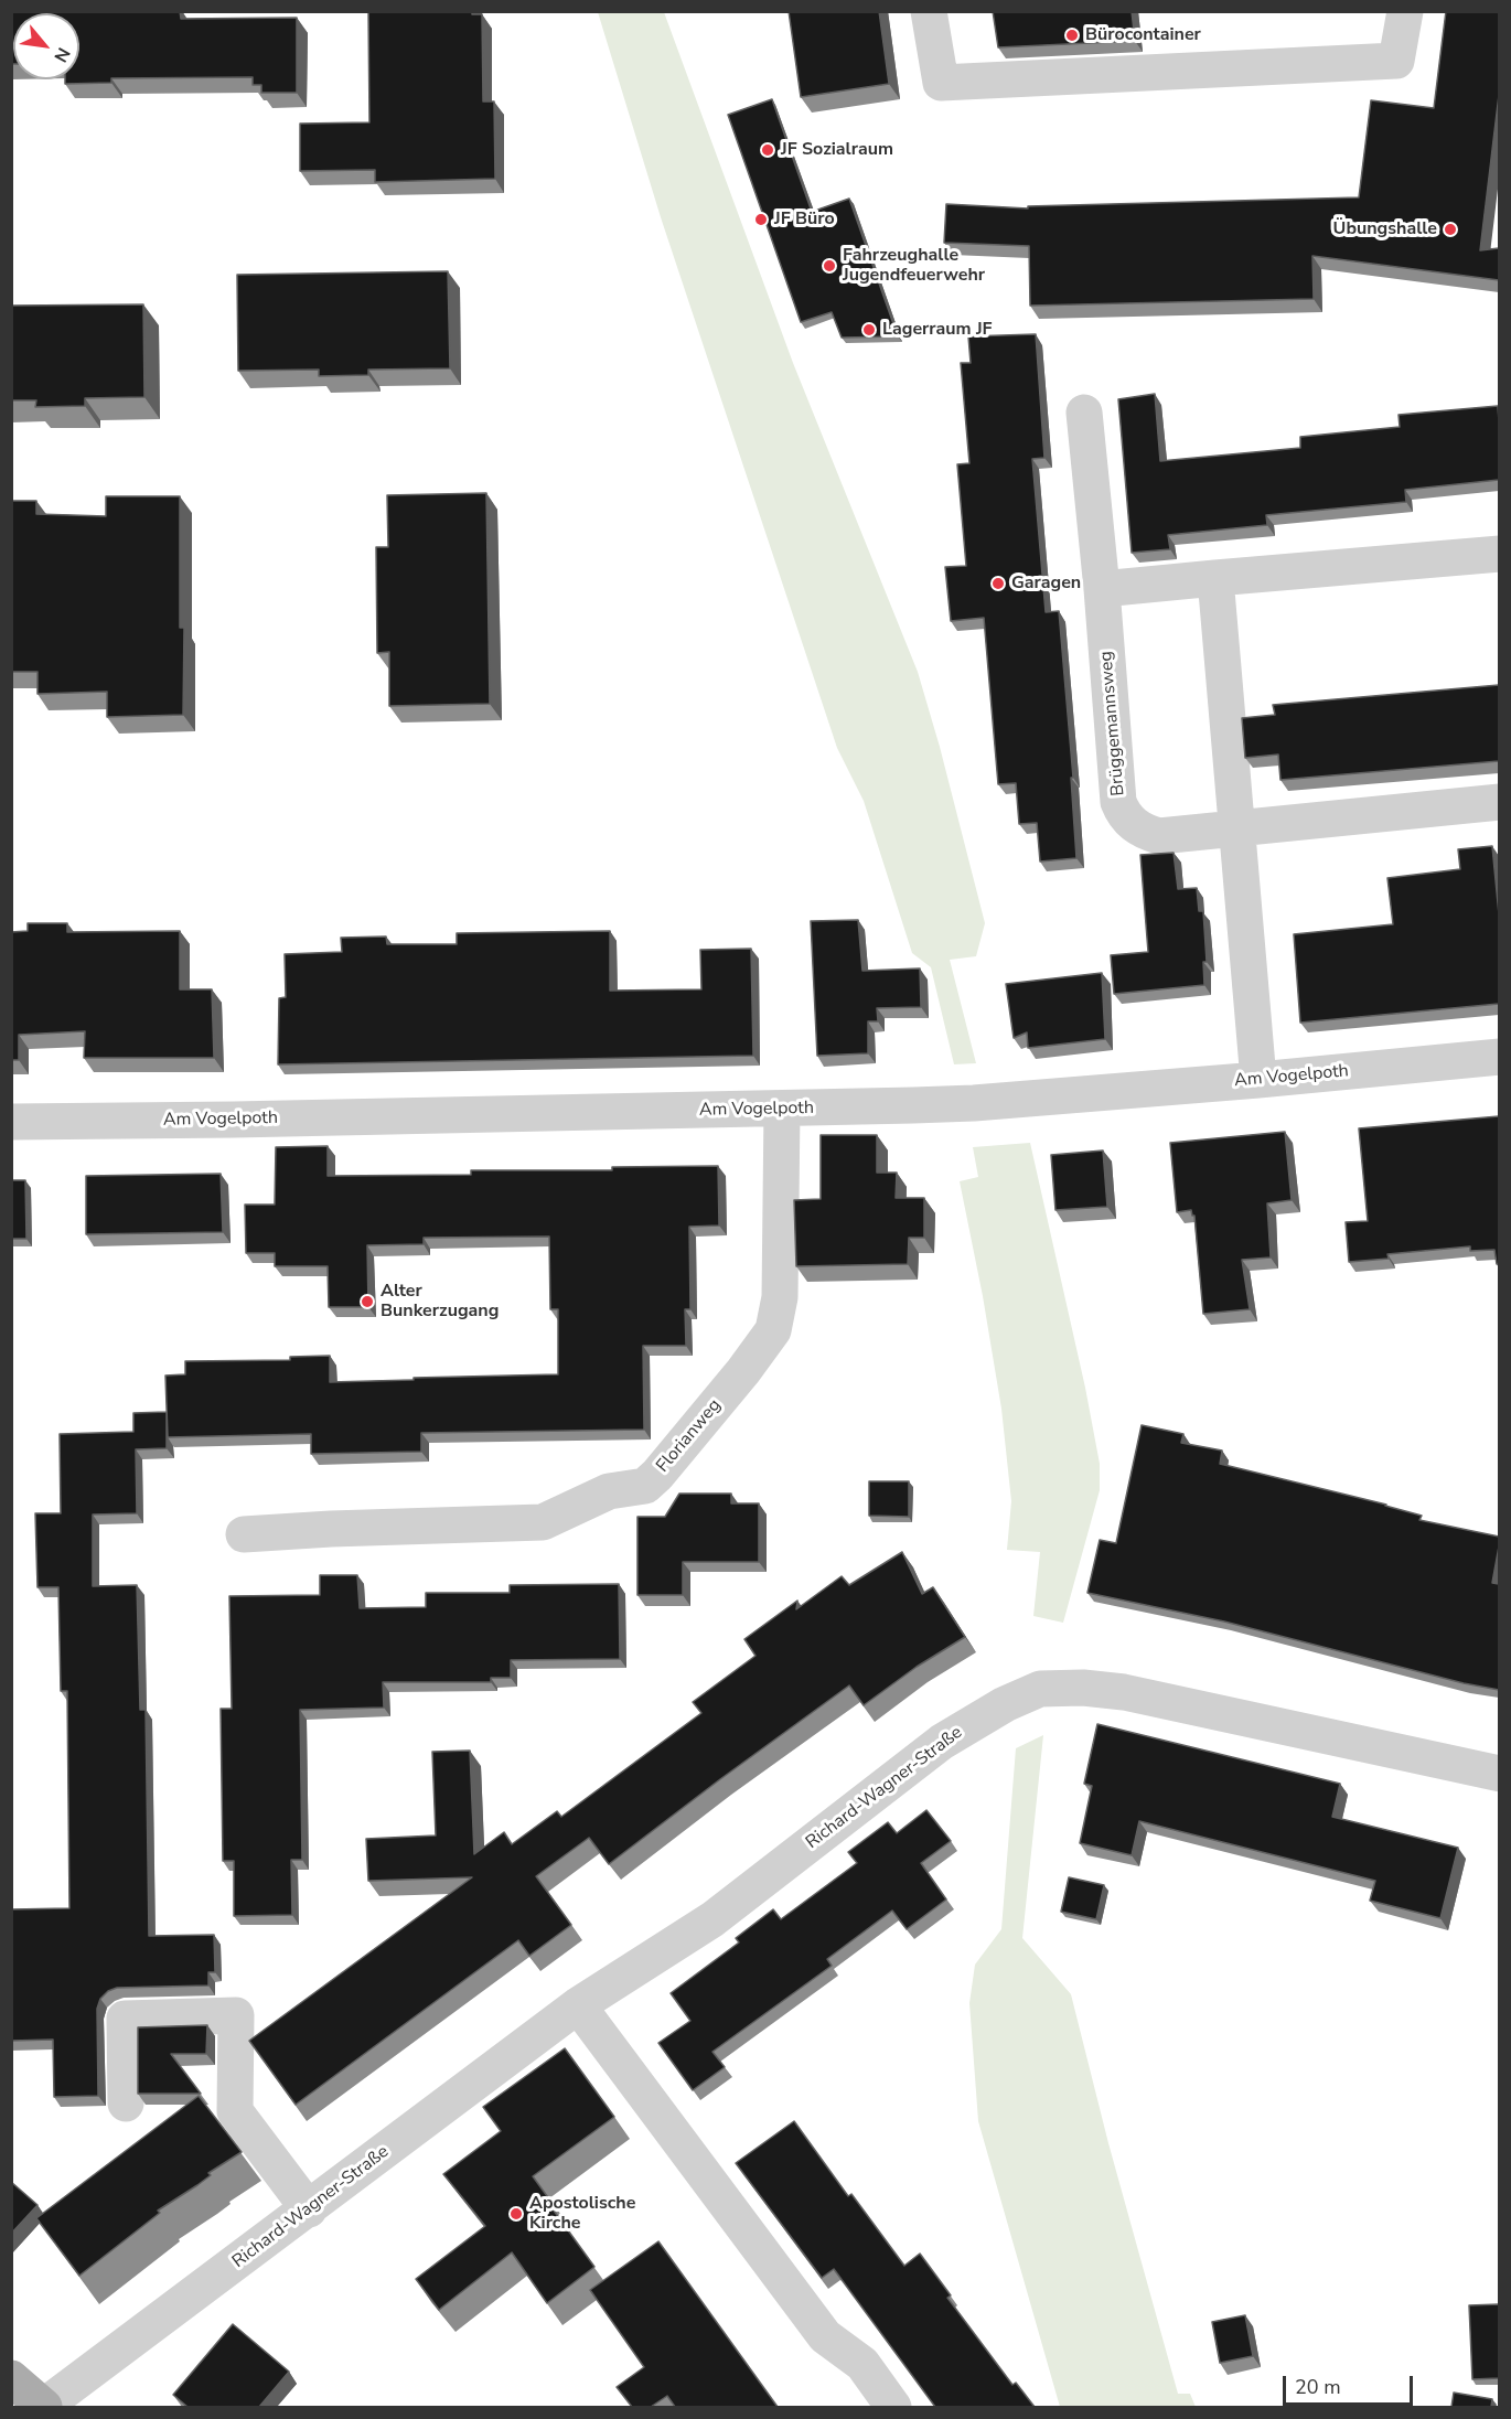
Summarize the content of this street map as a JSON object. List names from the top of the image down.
{
  "streets": {
    "street": [
      "Brüggemannsweg",
      "Am Vogelpoth",
      "Florianweg",
      "Richard-Wagner-Straße"
    ]
  },
  "crossings": [
    ["Am Vogelpoth", "Florianweg"]
  ],
  "places": [
    "Bürocontainer",
    "JF Sozialraum",
    "JF Büro",
    "Übungshalle",
    "Fahrzeughalle Jugendfeuerwehr",
    "Lagerraum JF",
    "Garagen",
    "Alter Bunkerzugang",
    "Apostolische Kirche"
  ],
  "scale_bar": "20 m",
  "north": "bottom right"
}
